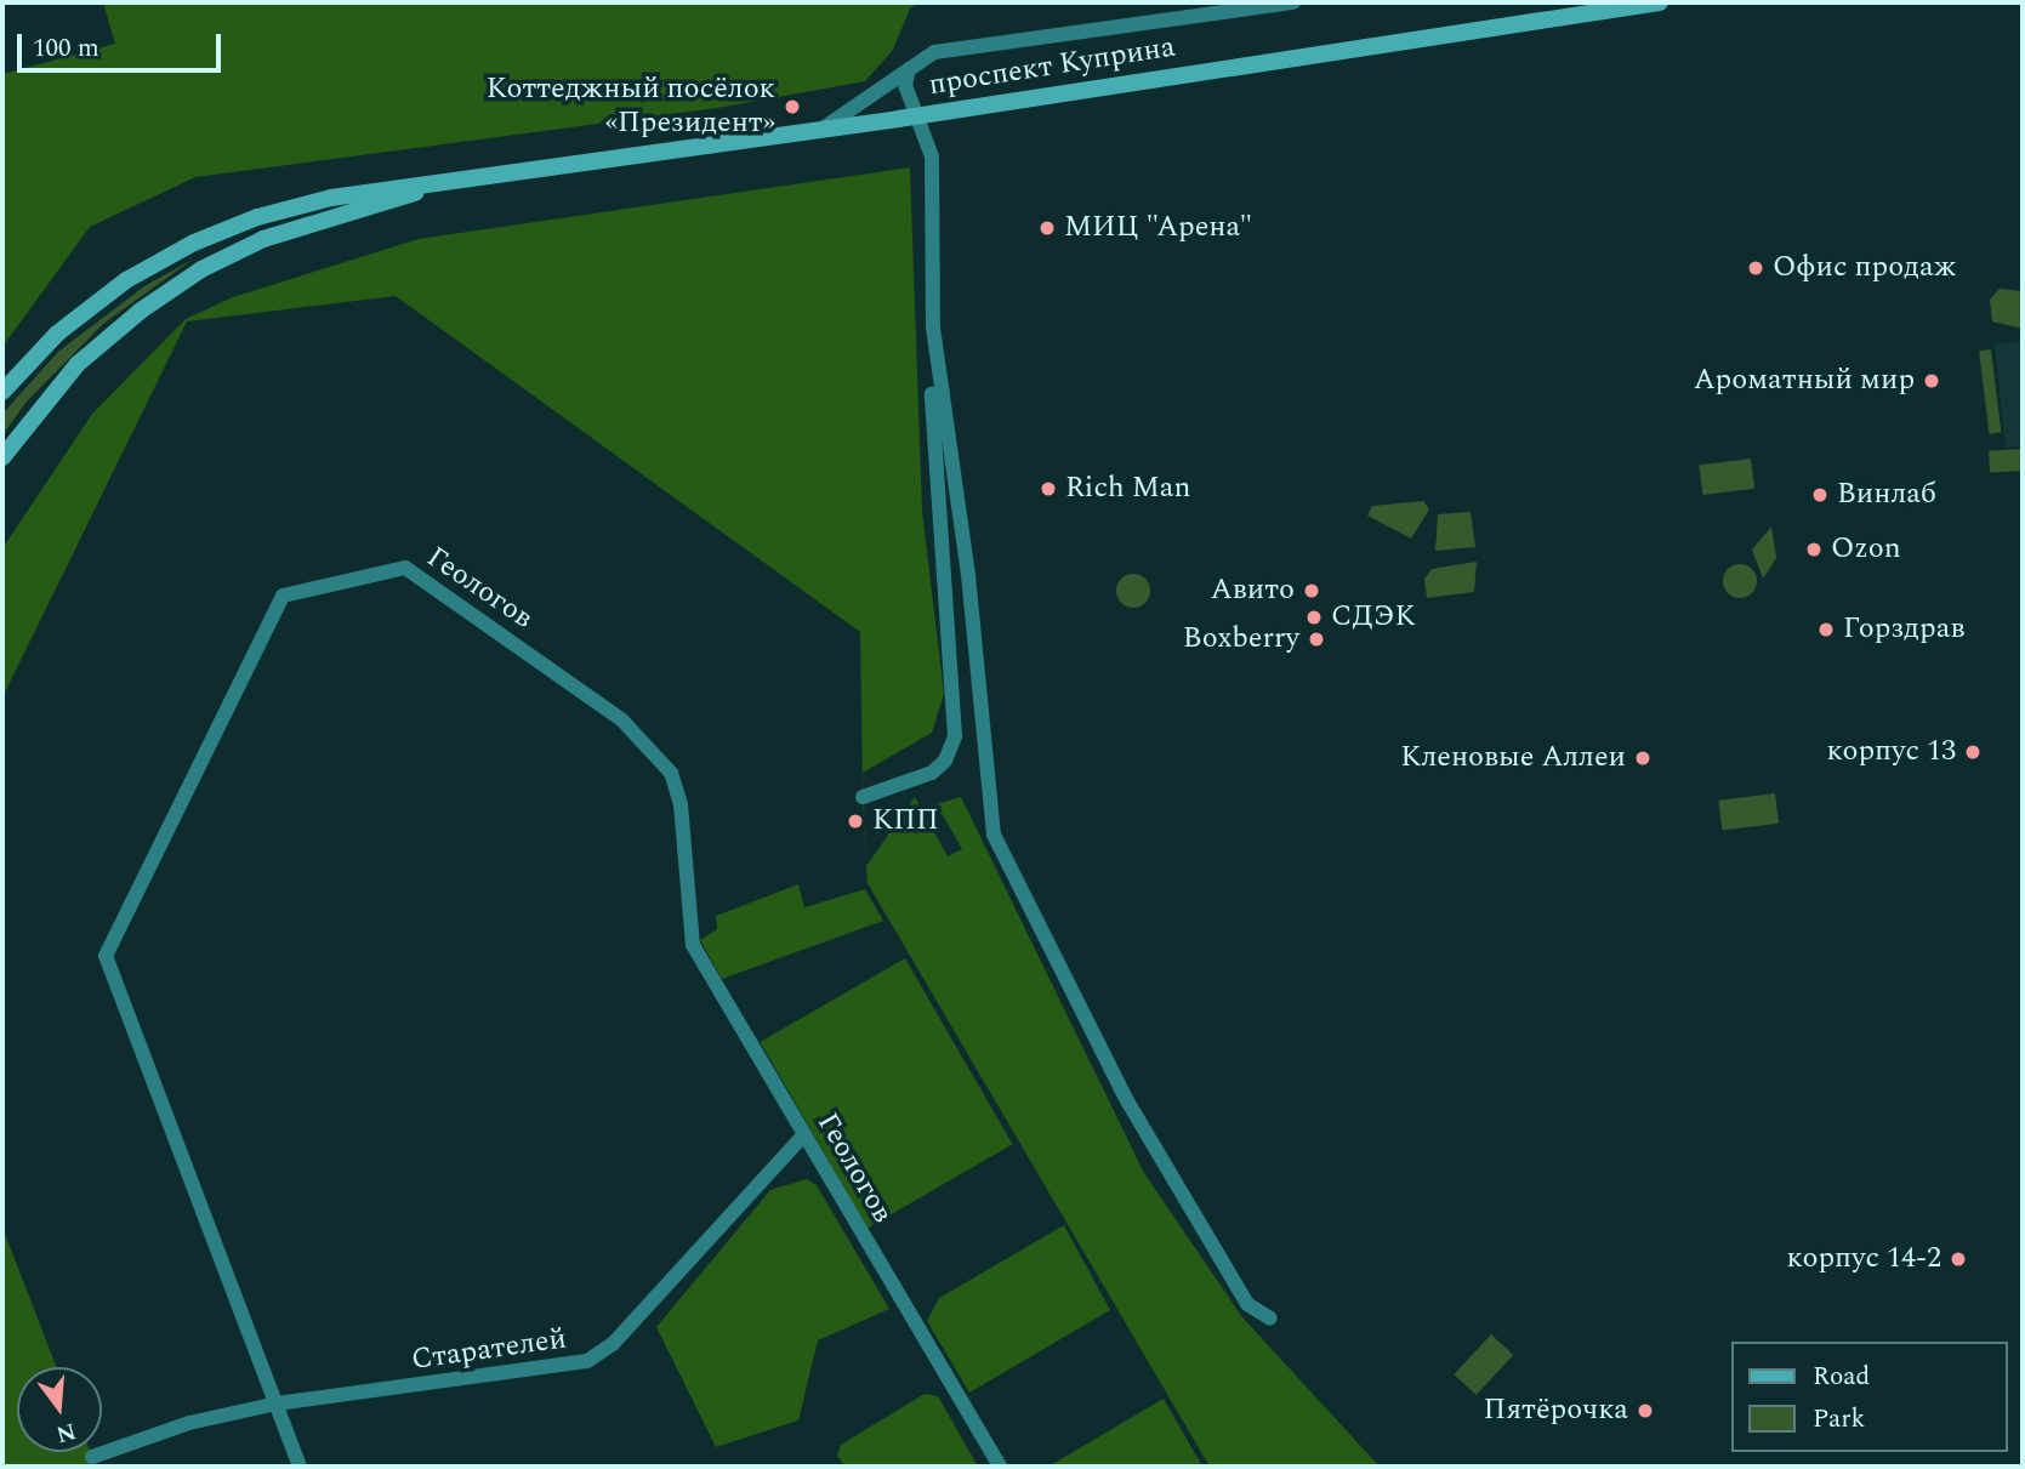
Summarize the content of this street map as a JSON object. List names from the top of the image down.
{
  "streets": {
    "main road": ["проспект Куприна"],
    "street": ["Геологов", "Старателей"]
  },
  "crossings": [
    ["Геологов", "Старателей"]
  ],
  "places": [
    "Коттеджный посёлок «Президент»",
    "МИЦ \"Арена\"",
    "Офис продаж",
    "Ароматный мир",
    "Rich Man",
    "Винлаб",
    "Ozon",
    "Авито",
    "СДЭК",
    "Горздрав",
    "Boxberry",
    "корпус 13",
    "Кленовые Аллеи",
    "КПП",
    "корпус 14-2",
    "Пятёрочка"
  ],
  "legend": ["Road", "Park"],
  "scale_bar": "100 m",
  "north": "bottom"
}
